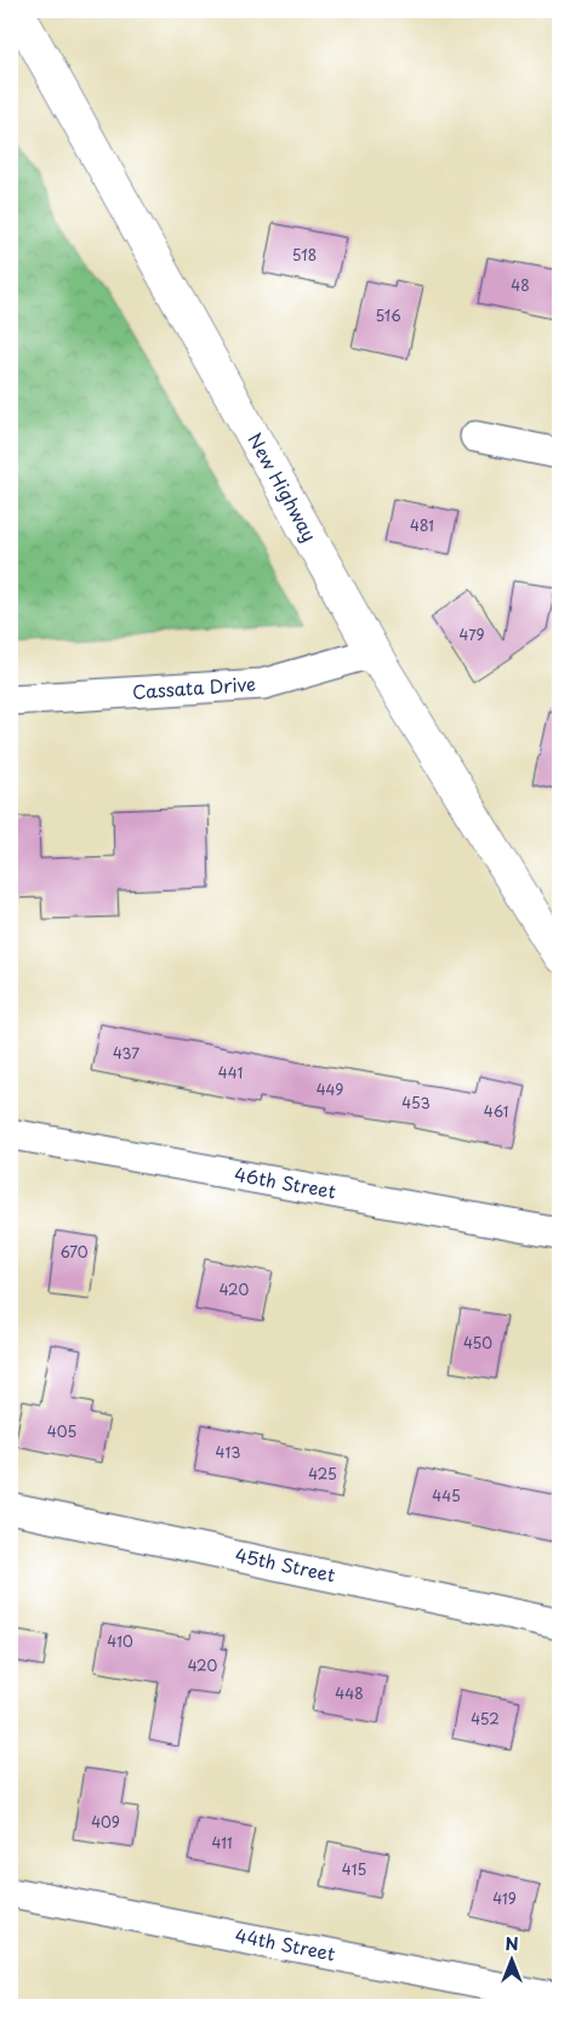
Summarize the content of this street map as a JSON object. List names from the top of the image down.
{
  "streets": {
    "main road": ["New Highway"],
    "street": [
      "Cassata Drive",
      "46th Street",
      "45th Street",
      "44th Street"
    ]
  },
  "crossings": [
    ["New Highway", "Cassata Drive"]
  ],
  "house_numbers": [
    "518",
    "48",
    "516",
    "481",
    "479",
    "437",
    "441",
    "449",
    "453",
    "461",
    "670",
    "420",
    "450",
    "405",
    "413",
    "425",
    "445",
    "410",
    "420",
    "448",
    "452",
    "409",
    "411",
    "415",
    "419"
  ],
  "north": "top"
}
